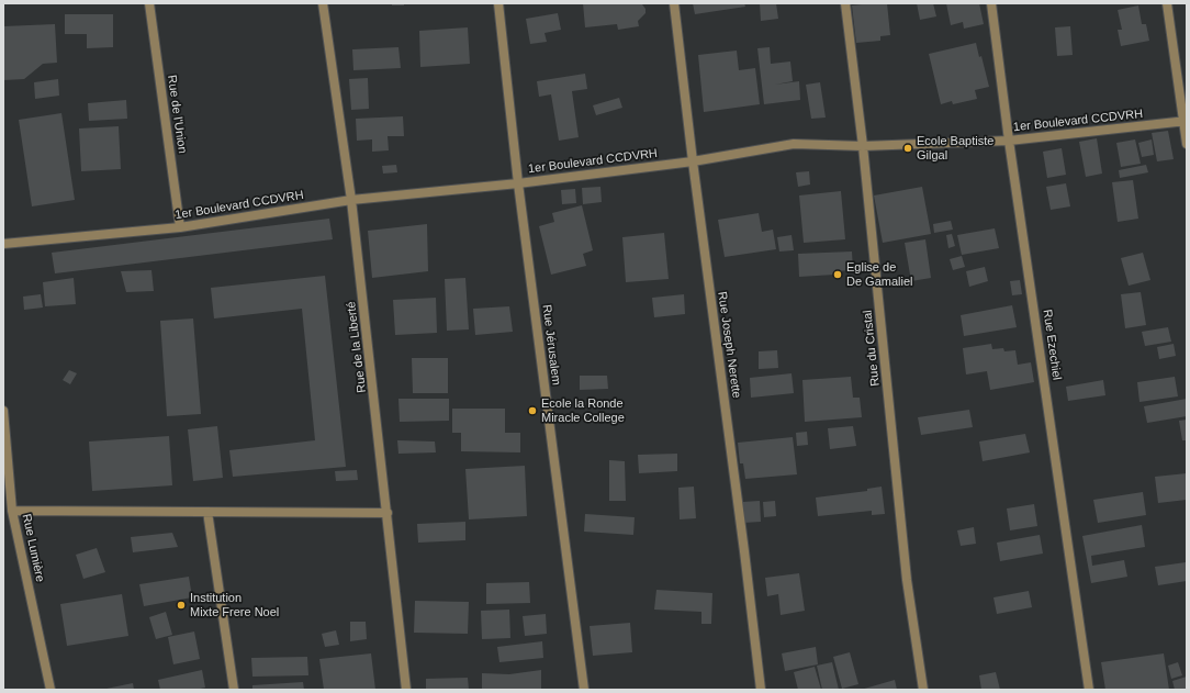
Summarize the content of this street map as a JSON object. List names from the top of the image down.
{
  "streets": {
    "street": [
      "Rue de l'Union",
      "1er Boulevard CCDVRH",
      "Rue Jérusalem",
      "Rue Joseph Nerette",
      "Rue Ezechiel",
      "Rue de la Liberté",
      "Rue du Cristal",
      "Rue Lumière"
    ]
  },
  "crossings": [
    ["Rue de l'Union", "1er Boulevard CCDVRH"],
    ["1er Boulevard CCDVRH", "Rue Jérusalem"],
    ["1er Boulevard CCDVRH", "Rue Joseph Nerette"],
    ["1er Boulevard CCDVRH", "Rue Ezechiel"],
    ["1er Boulevard CCDVRH", "Rue de la Liberté"],
    ["1er Boulevard CCDVRH", "Rue du Cristal"]
  ],
  "places": [
    "Ecole Baptiste Gilgal",
    "Eglise de De Gamaliel",
    "Ecole la Ronde Miracle College",
    "Institution Mixte Frere Noel"
  ]
}
